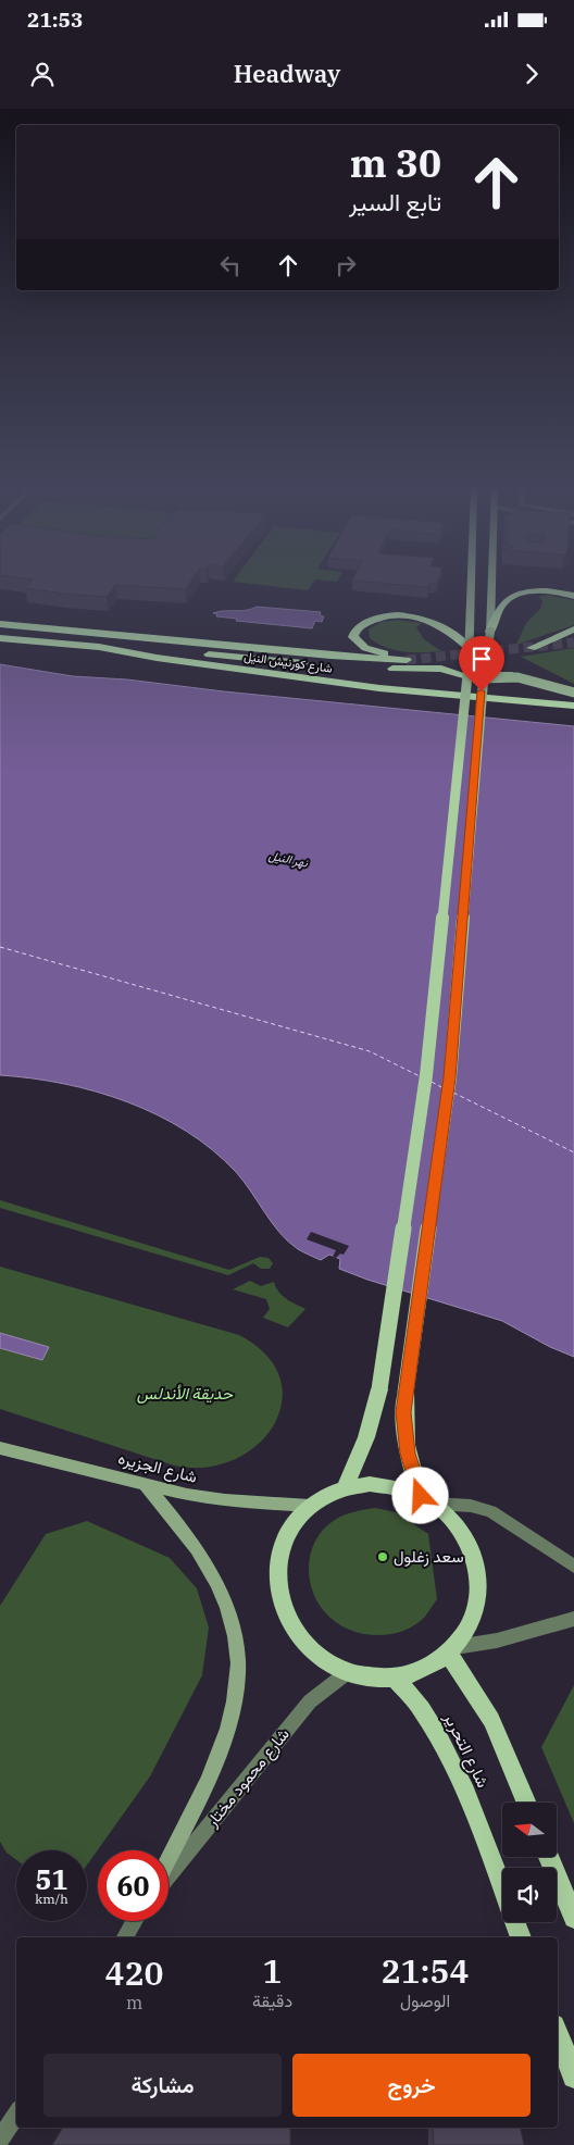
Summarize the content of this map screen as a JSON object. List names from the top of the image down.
{
  "streets": {
    "highway": ["شارع كورنيش النيل"],
    "main road": ["شارع التحرير"],
    "street": ["شارع الجزيره", "شارع محمود مختار"]
  },
  "water": ["نهر النيل"],
  "parks": ["حديقة الأندلس"],
  "places": ["سعد زغلول"],
  "north": "left",
  "page": {
    "status": "21:53",
    "header": "Headway",
    "turn": ["30 m", "تابع السير"],
    "speed": "51 km/h",
    "limit": "60",
    "eta": [
      "21:54",
      "الوصول",
      "1",
      "دقيقة",
      "420",
      "m"
    ],
    "buttons": ["خروج", "مشاركة"]
  }
}
